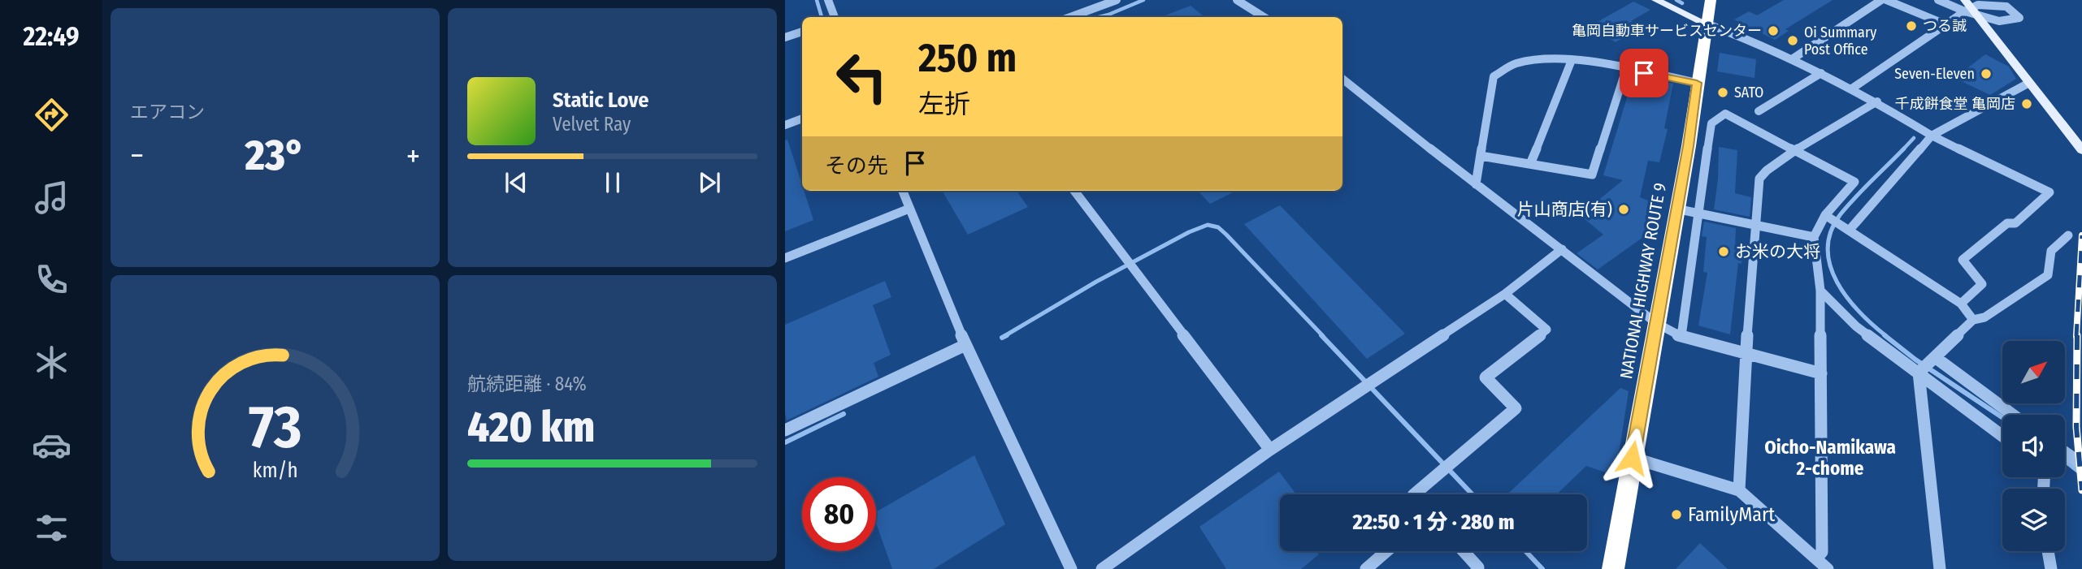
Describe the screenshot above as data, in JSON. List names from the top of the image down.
{
  "streets": {
    "highway": ["NATIONAL HIGHWAY ROUTE 9"]
  },
  "districts": ["Oicho-Namikawa 2-chome"],
  "places": [
    "つる誠",
    "亀岡自動車サービスセンター",
    "Oi Summary Post Office",
    "Seven-Eleven",
    "SATO",
    "千成餅食堂 亀岡店",
    "片山商店(有)",
    "お米の大将",
    "FamilyMart"
  ],
  "north": "top right",
  "page": {
    "tabs": "22:49",
    "tile": [
      "エアコン",
      ["航続距離 · 84%", "420 km"]
    ],
    "turn": ["250 m", "左折"],
    "song": ["Static Love", "Velvet Ray"],
    "heat": ["−", "23°", "+"],
    "then": "その先",
    "limit": "80",
    "trip": "22:50 · 1 分 · 280 m",
    "gauge": ["73", "km/h"]
  }
}
